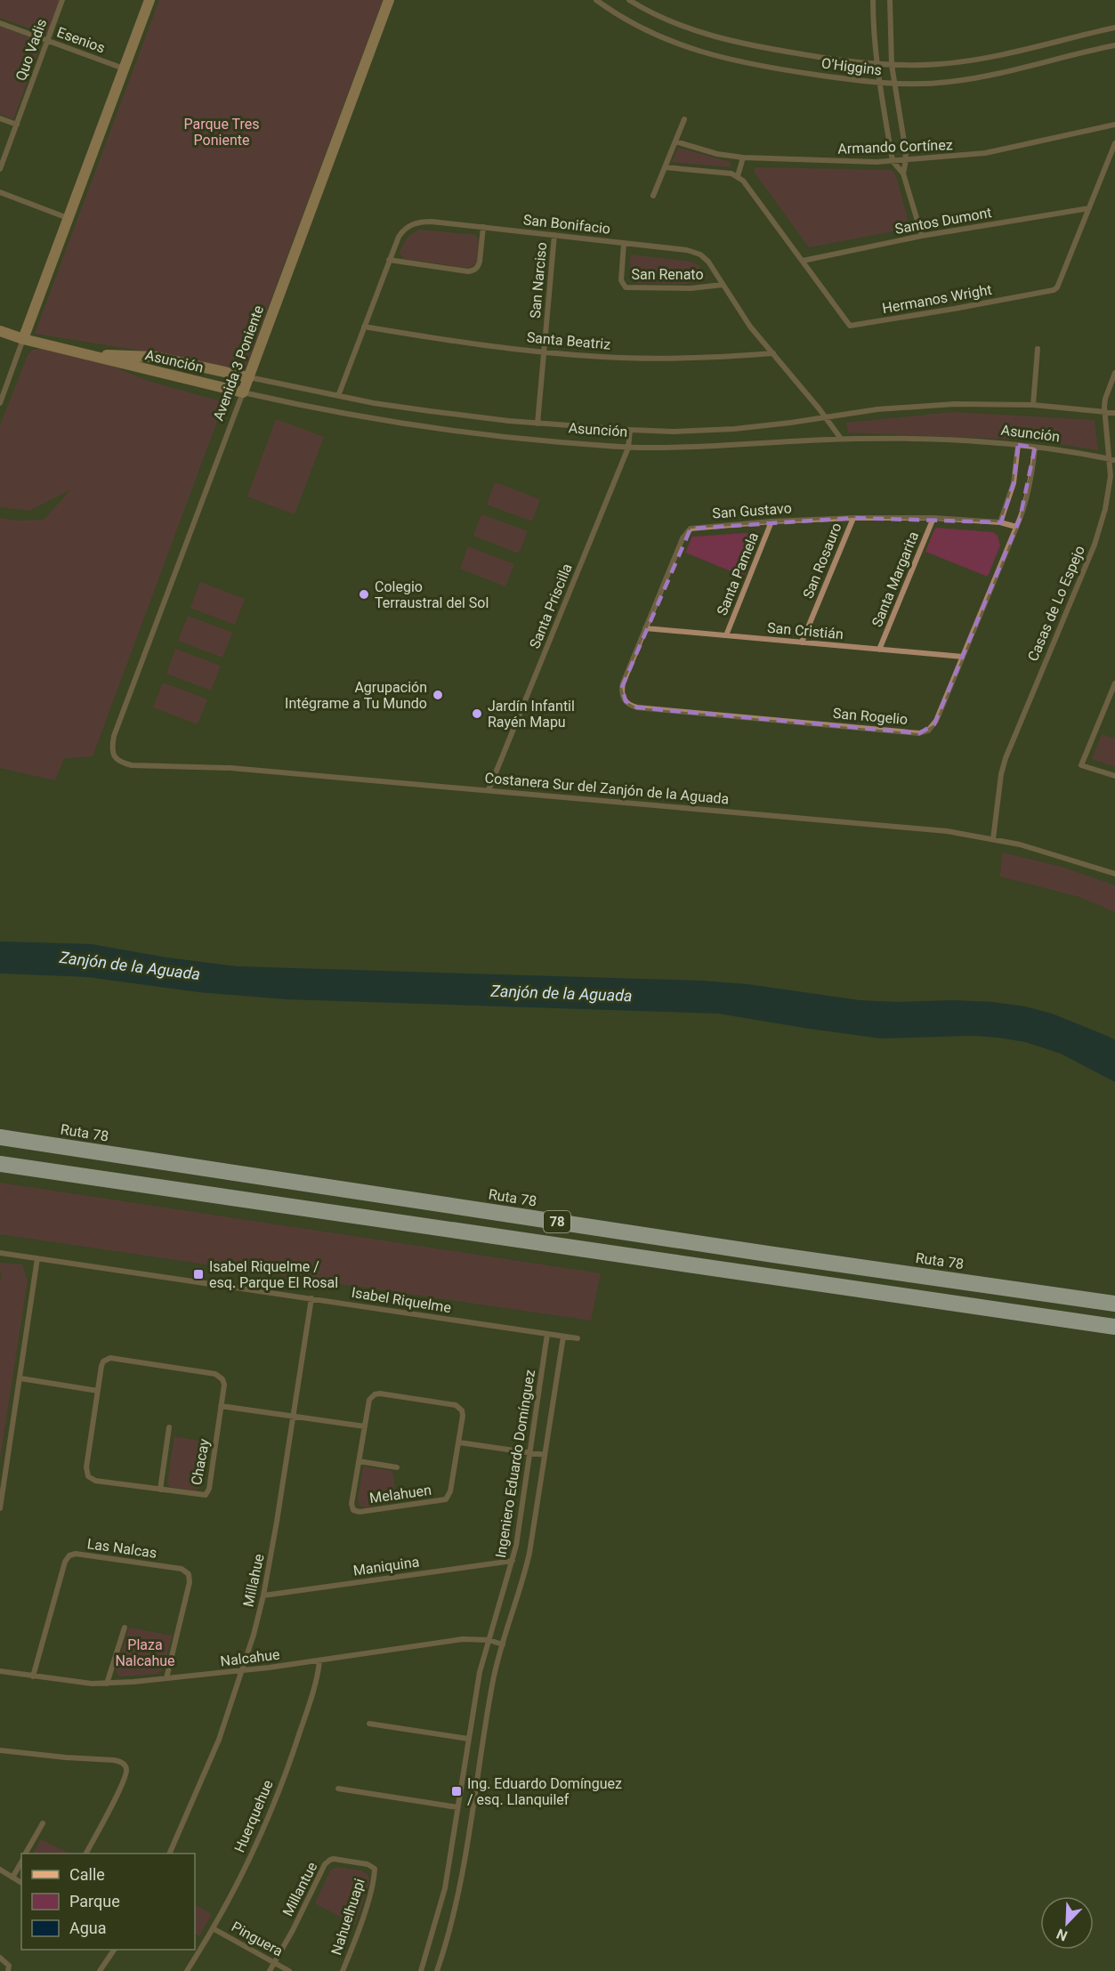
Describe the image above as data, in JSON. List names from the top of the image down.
{
  "streets": {
    "highway": ["Ruta 78", "78"],
    "street": [
      "Esenios",
      "Quo Vadis",
      "O'Higgins",
      "Armando Cortínez",
      "Santos Dumont",
      "San Bonifacio",
      "San Renato",
      "San Narciso",
      "Hermanos Wright",
      "Santa Beatriz",
      "Asunción",
      "Avenida 3 Poniente",
      "San Gustavo",
      "San Rosauro",
      "Santa Pamela",
      "Santa Margarita",
      "Casas de Lo Espejo",
      "Santa Priscilla",
      "San Cristián",
      "San Rogelio",
      "Costanera Sur del Zanjón de la Aguada",
      "Isabel Riquelme",
      "Chacay",
      "Ingeniero Eduardo Domínguez",
      "Melahuen",
      "Las Nalcas",
      "Maniquina",
      "Millahue",
      "Nalcahue",
      "Huerquehue",
      "Millantue",
      "Nahuelhuapi",
      "Pinguera"
    ]
  },
  "crossings": [
    ["Esenios", "Quo Vadis"],
    ["Santos Dumont", "Hermanos Wright"],
    ["San Bonifacio", "San Renato"],
    ["San Bonifacio", "San Narciso"],
    ["San Bonifacio", "Santa Beatriz"],
    ["San Bonifacio", "Asunción"],
    ["San Narciso", "Santa Beatriz"],
    ["San Narciso", "Asunción"],
    ["Asunción", "Avenida 3 Poniente"],
    ["Asunción", "Casas de Lo Espejo"],
    ["Asunción", "Santa Priscilla"],
    ["Asunción", "San Rogelio"],
    ["Avenida 3 Poniente", "Costanera Sur del Zanjón de la Aguada"],
    ["San Gustavo", "San Rosauro"],
    ["San Gustavo", "Santa Pamela"],
    ["San Gustavo", "Santa Margarita"],
    ["San Gustavo", "San Cristián"],
    ["San Gustavo", "San Rogelio"],
    ["San Rosauro", "San Cristián"],
    ["Santa Pamela", "San Cristián"],
    ["Santa Margarita", "San Cristián"],
    ["Casas de Lo Espejo", "Costanera Sur del Zanjón de la Aguada"],
    ["Santa Priscilla", "Costanera Sur del Zanjón de la Aguada"],
    ["San Cristián", "San Rogelio"],
    ["Isabel Riquelme", "Ingeniero Eduardo Domínguez"],
    ["Isabel Riquelme", "Millahue"],
    ["Ingeniero Eduardo Domínguez", "Maniquina"],
    ["Ingeniero Eduardo Domínguez", "Nalcahue"],
    ["Las Nalcas", "Nalcahue"],
    ["Maniquina", "Millahue"],
    ["Millahue", "Nalcahue"],
    ["Nalcahue", "Huerquehue"],
    ["Huerquehue", "Pinguera"],
    ["Millantue", "Nahuelhuapi"],
    ["Millantue", "Pinguera"]
  ],
  "water": ["Zanjón de la Aguada"],
  "parks": ["Parque Tres Poniente", "Plaza Nalcahue"],
  "places": {
    "other": ["Colegio Terraustral del Sol", "Agrupación Intégrame a Tu Mundo", "Jardín Infantil Rayén Mapu"],
    "transit": ["Isabel Riquelme / esq. Parque El Rosal", "Ing. Eduardo Domínguez / esq. Llanquilef"]
  },
  "legend": ["Calle", "Parque", "Agua"],
  "north": "bottom left"
}
